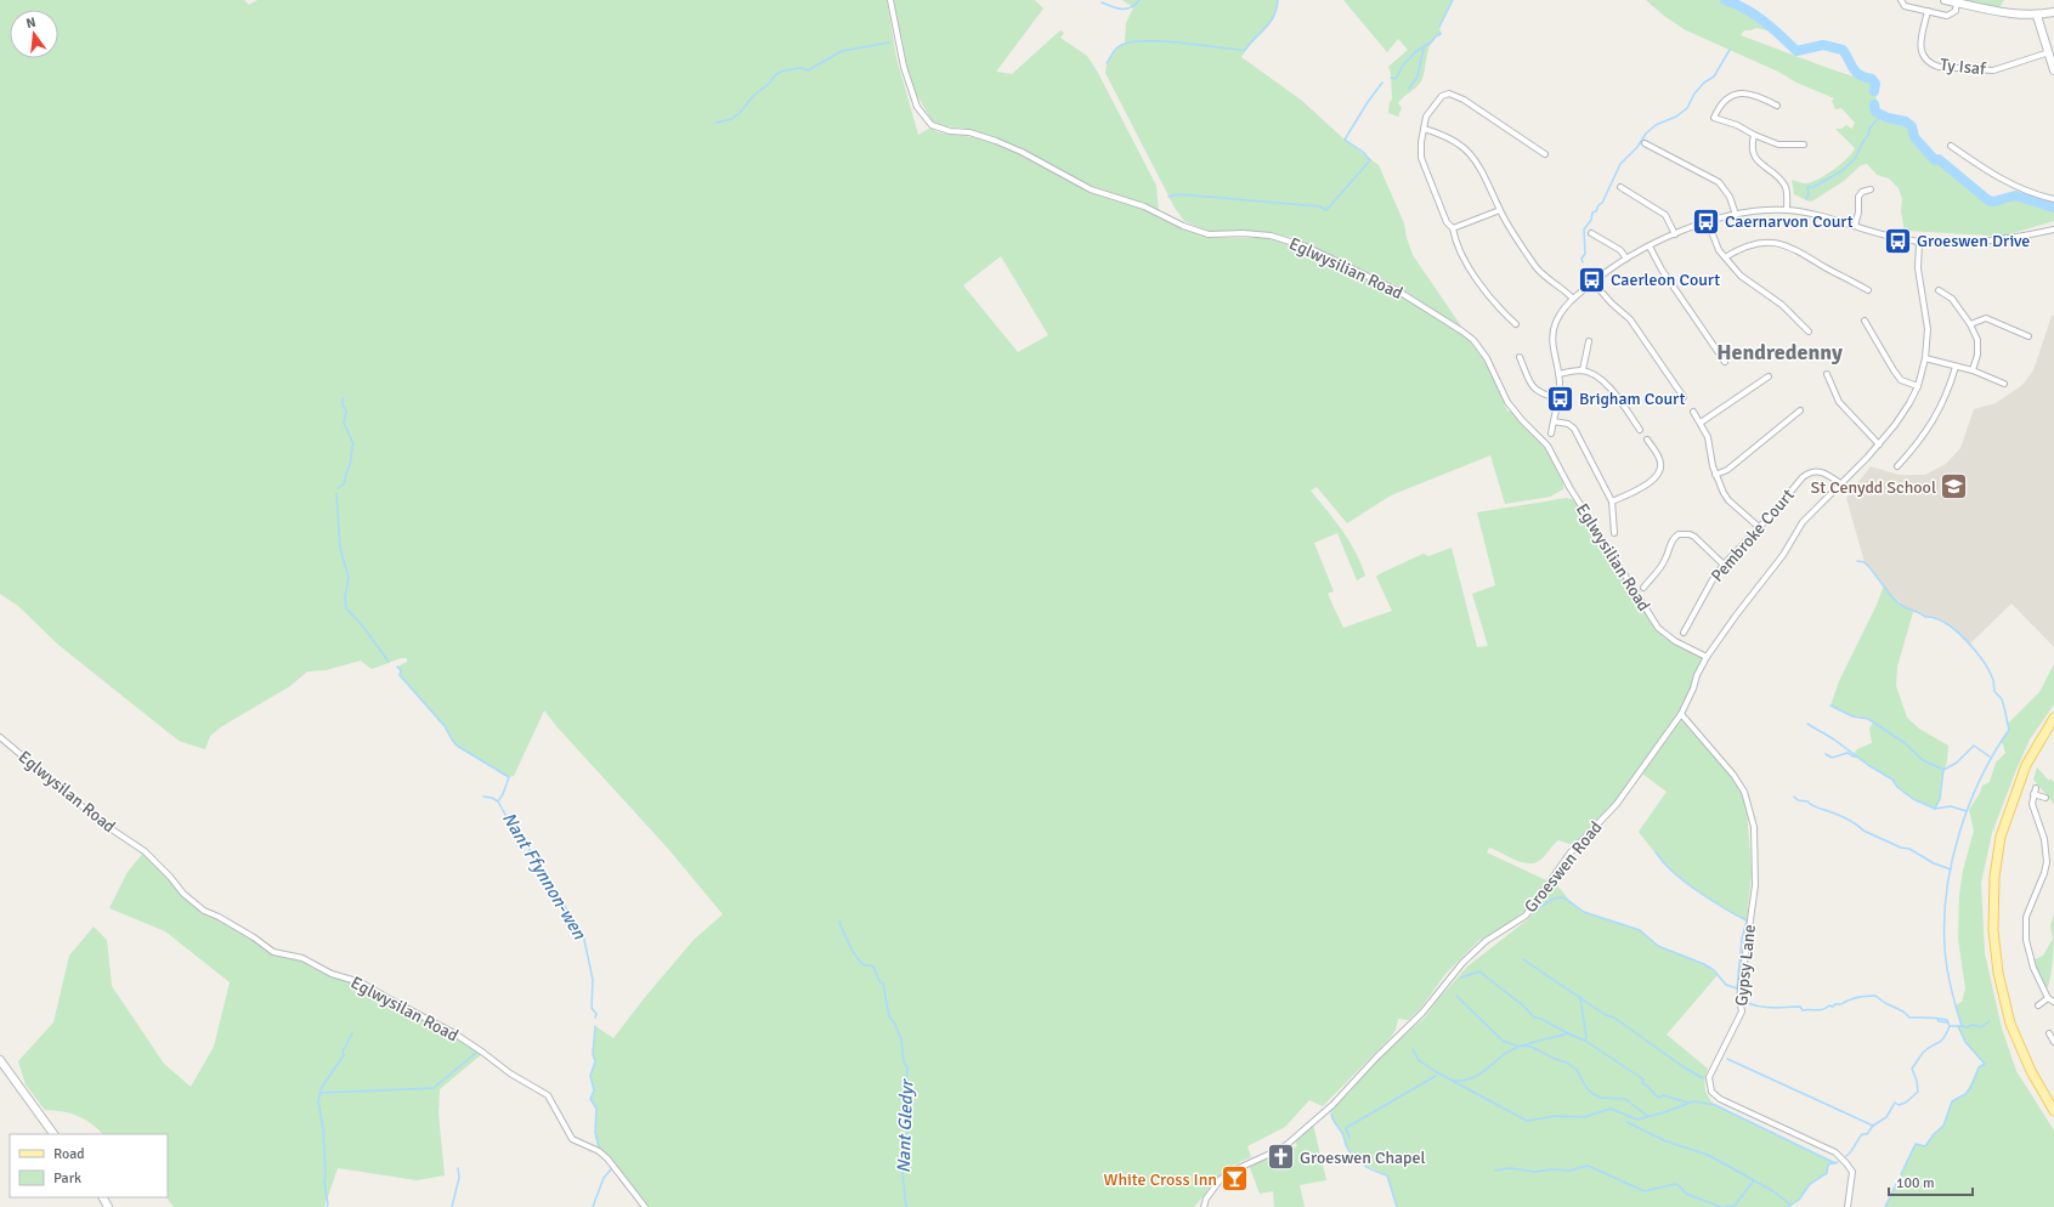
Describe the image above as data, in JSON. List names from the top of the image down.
{
  "streets": {
    "street": [
      "Ty Isaf",
      "Eglwysilian Road",
      "Pembroke Court",
      "Eglwysilan Road",
      "Groeswen Road",
      "Gypsy Lane"
    ]
  },
  "crossings": [
    ["Eglwysilian Road", "Groeswen Road"],
    ["Pembroke Court", "Groeswen Road"],
    ["Groeswen Road", "Gypsy Lane"]
  ],
  "districts": ["Hendredenny"],
  "water": ["Nant Ffynnon-wen", "Nant Gledyr"],
  "places": {
    "bus stop": [
      "Caernarvon Court",
      "Groeswen Drive",
      "Caerleon Court",
      "Brigham Court"
    ],
    "school or university": ["St Cenydd School"],
    "church": ["Groeswen Chapel"],
    "bar": ["White Cross Inn"]
  },
  "legend": ["Road", "Park"],
  "scale_bar": "100 m",
  "north": "top"
}
